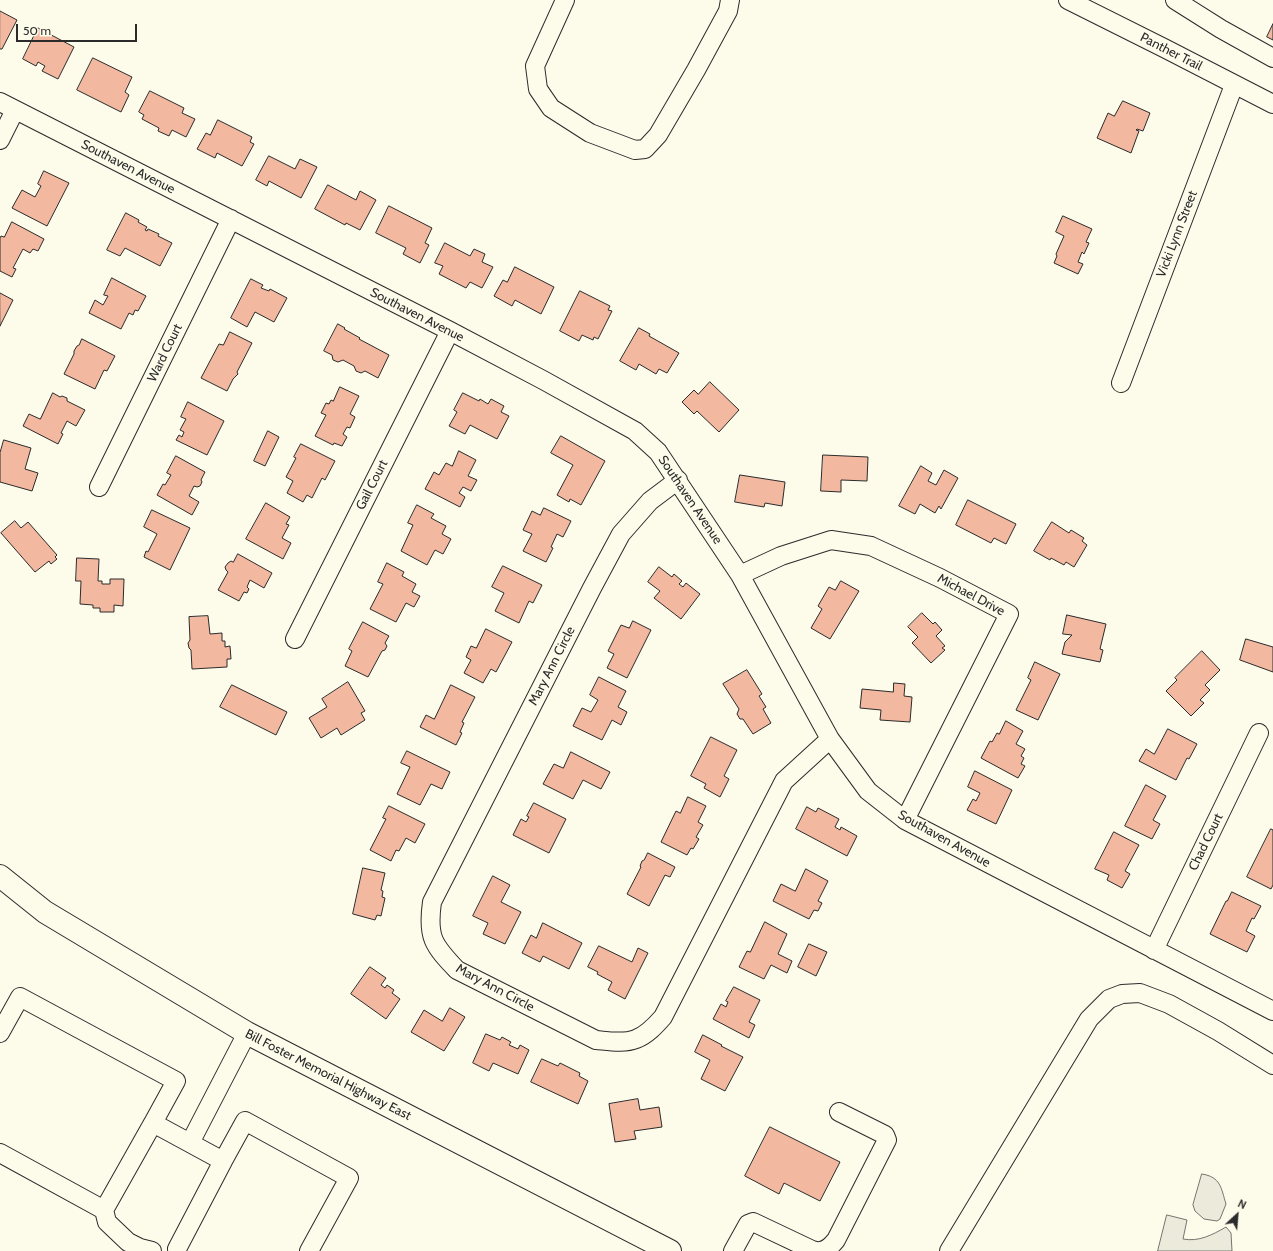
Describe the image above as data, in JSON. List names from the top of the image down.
{
  "streets": {
    "main road": ["Bill Foster Memorial Highway East"],
    "street": [
      "Panther Trail",
      "Southaven Avenue",
      "Vicki Lynn Street",
      "Ward Court",
      "Gail Court",
      "Michael Drive",
      "Mary Ann Circle",
      "Chad Court"
    ]
  },
  "crossings": [
    ["Panther Trail", "Vicki Lynn Street"],
    ["Southaven Avenue", "Ward Court"],
    ["Southaven Avenue", "Gail Court"],
    ["Southaven Avenue", "Michael Drive"],
    ["Southaven Avenue", "Mary Ann Circle"],
    ["Southaven Avenue", "Chad Court"]
  ],
  "scale_bar": "50 m",
  "north": "top right"
}
